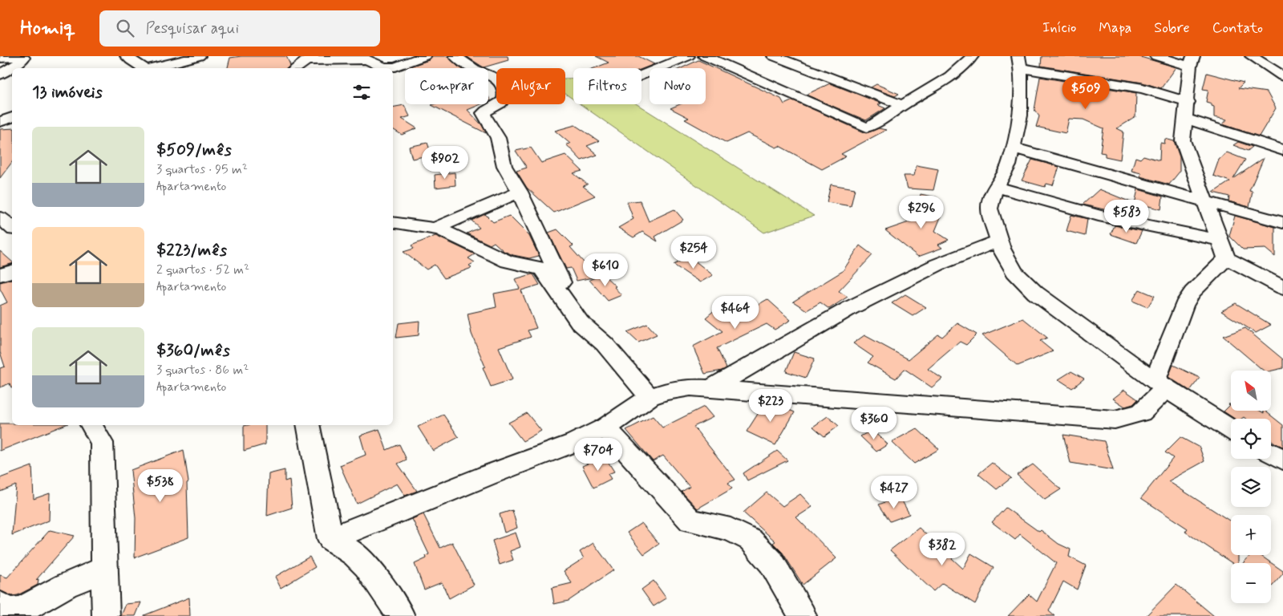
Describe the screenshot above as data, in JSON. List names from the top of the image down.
{
  "north": "top left",
  "page": {
    "header": "Homiq",
    "search": "Pesquisar aqui",
    "nav": [
      "Início",
      "Mapa",
      "Sobre",
      "Contato"
    ],
    "chip": [
      "Comprar",
      "Alugar",
      "Filtros",
      "Novo"
    ],
    "heading": "13 imóveis",
    "price": [
      "$509",
      "$902",
      "$296",
      "$583",
      "$254",
      "$610",
      "$464",
      "$223",
      "$360",
      "$704",
      "$538",
      "$427",
      "$382"
    ],
    "list": [
      {
        "name": "$509/mês",
        "note": "3 quartos · 95 m² · Apartamento"
      },
      {
        "name": "$223/mês",
        "note": "2 quartos · 52 m² · Apartamento"
      },
      {
        "name": "$360/mês",
        "note": "3 quartos · 86 m² · Apartamento"
      }
    ],
    "map_buttons": ["+", "−"]
  }
}
